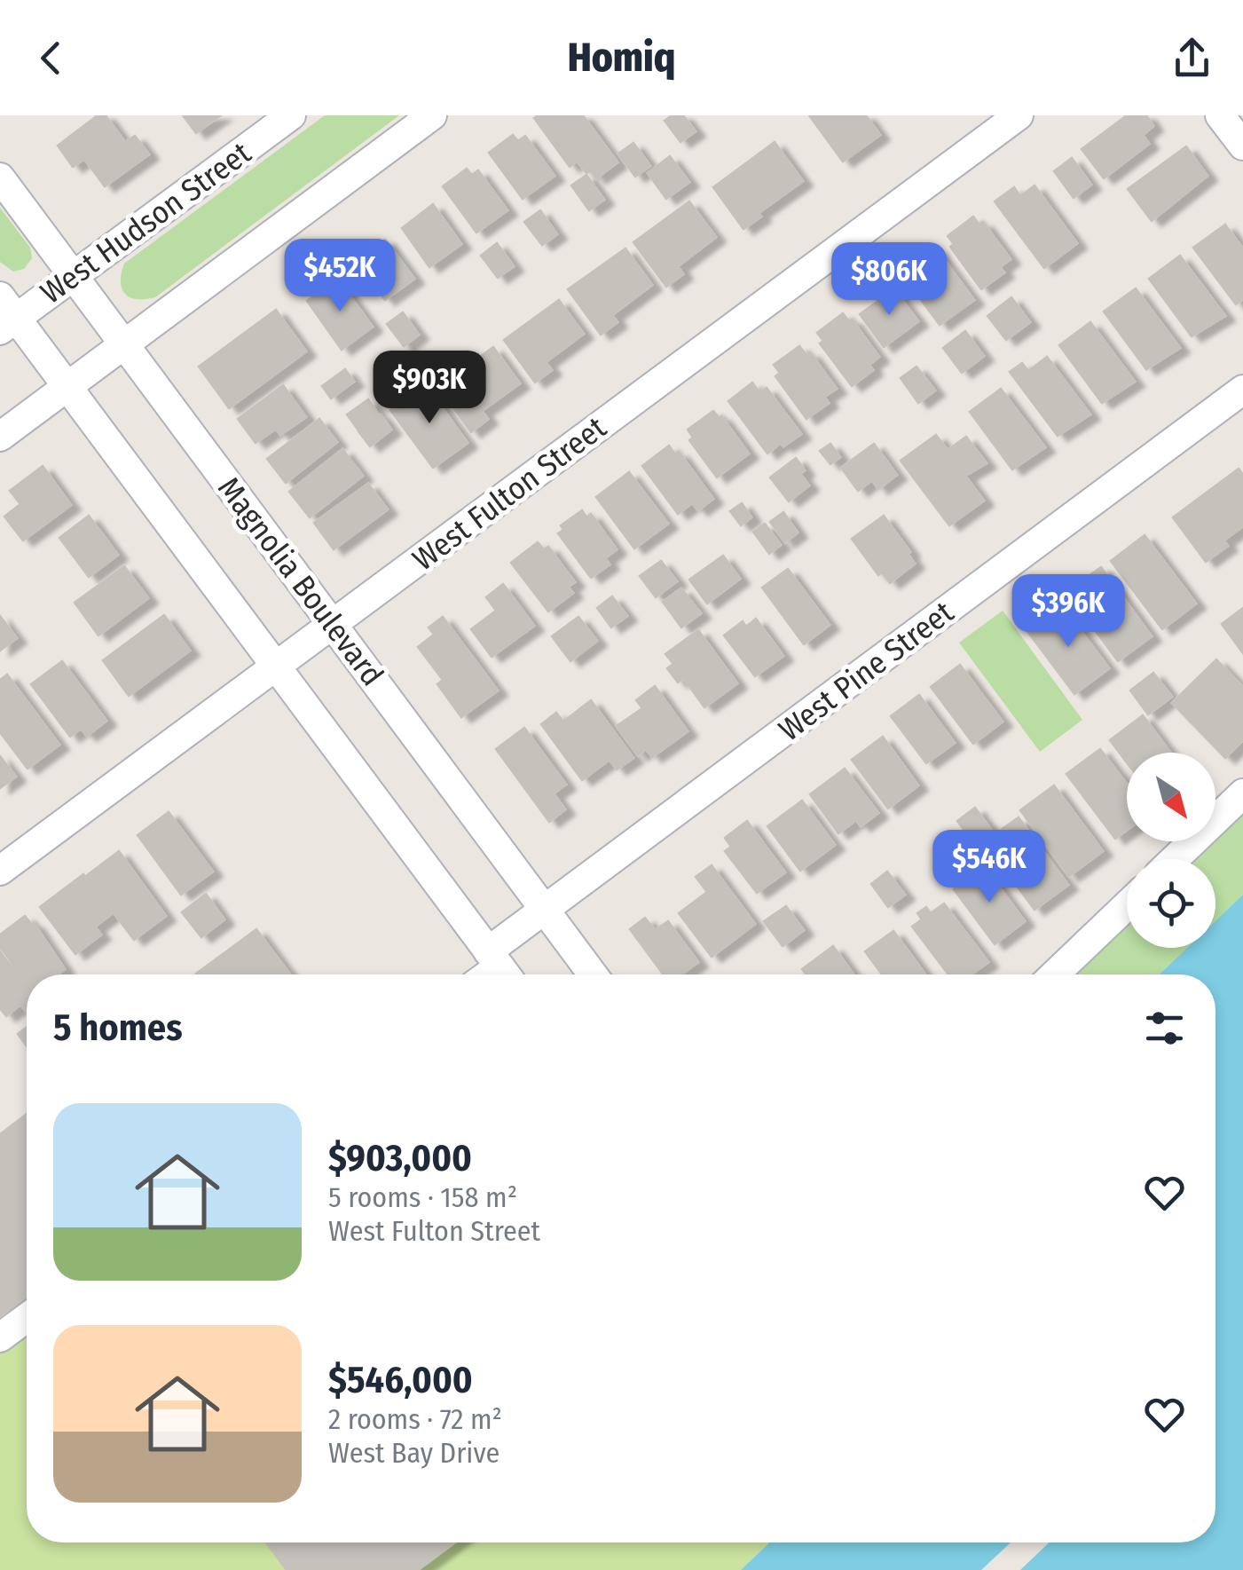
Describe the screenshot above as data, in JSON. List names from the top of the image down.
{
  "streets": {
    "street": [
      "West Hudson Street",
      "West Fulton Street",
      "Magnolia Boulevard",
      "West Pine Street"
    ]
  },
  "crossings": [
    ["West Hudson Street", "Magnolia Boulevard"],
    ["West Fulton Street", "Magnolia Boulevard"],
    ["Magnolia Boulevard", "West Pine Street"]
  ],
  "north": "bottom right",
  "page": {
    "header": "Homiq",
    "price": [
      "$452K",
      "$806K",
      "$903K",
      "$396K",
      "$546K"
    ],
    "heading": "5 homes",
    "list": [
      {
        "name": "$903,000",
        "note": "5 rooms · 158 m² · West Fulton Street"
      },
      {
        "name": "$546,000",
        "note": "2 rooms · 72 m² · West Bay Drive"
      }
    ]
  }
}
